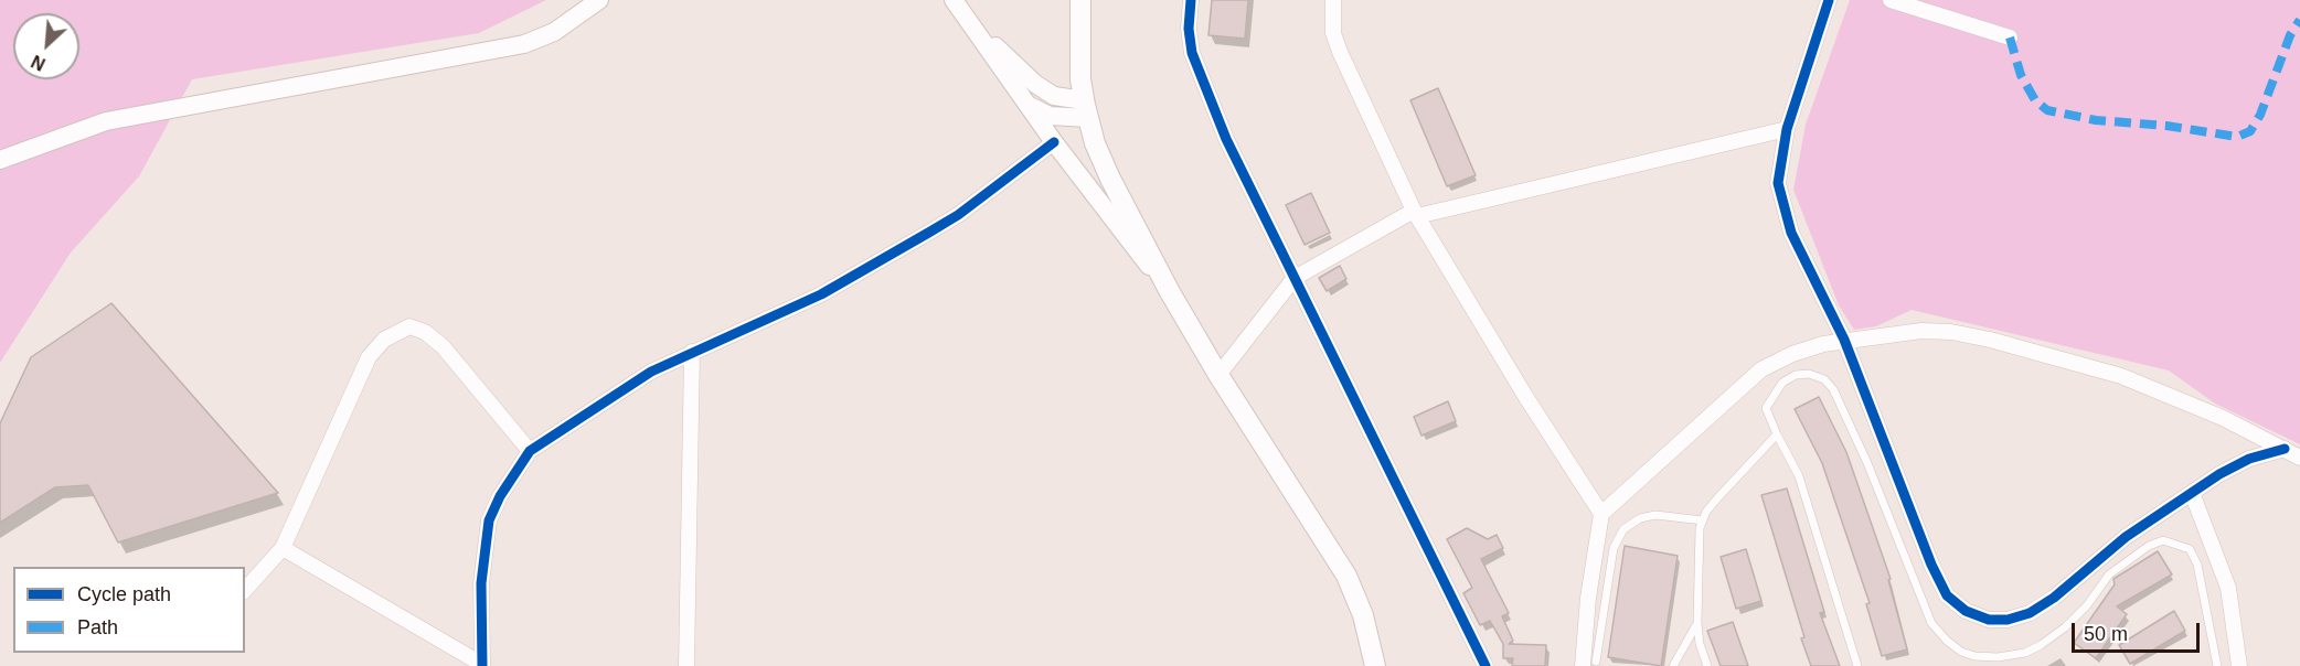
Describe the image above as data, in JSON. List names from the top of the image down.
{
  "legend": ["Cycle path", "Path"],
  "scale_bar": "50 m",
  "north": "bottom left"
}
